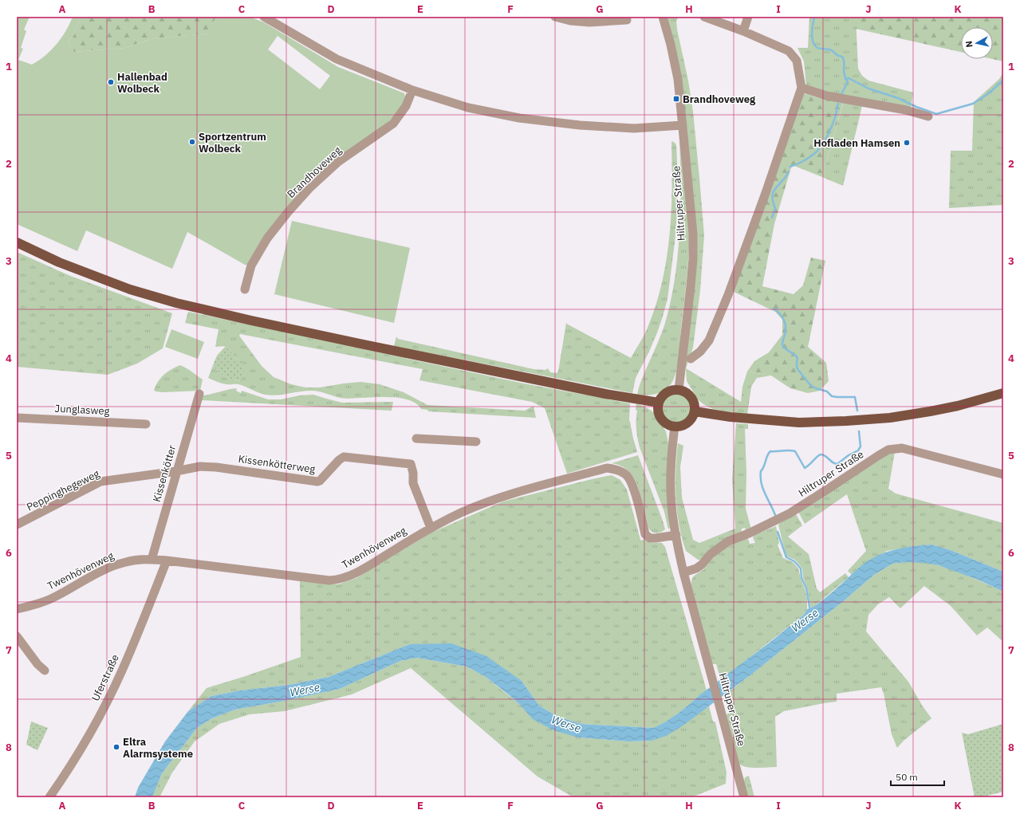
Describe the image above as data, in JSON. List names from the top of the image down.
{
  "streets": {
    "street": [
      "Brandhoveweg",
      "Hiltruper Straße",
      "Junglasweg",
      "Kissenkötterweg",
      "Kissenkötter",
      "Peppinghegeweg",
      "Twenhövenweg",
      "Uferstraße"
    ]
  },
  "crossings": [
    ["Hiltruper Straße", "Twenhövenweg"],
    ["Kissenkötterweg", "Kissenkötter"],
    ["Kissenkötterweg", "Peppinghegeweg"],
    ["Kissenkötterweg", "Twenhövenweg"],
    ["Kissenkötter", "Peppinghegeweg"],
    ["Kissenkötter", "Twenhövenweg"],
    ["Twenhövenweg", "Uferstraße"]
  ],
  "water": ["Werse"],
  "places": {
    "other": [
      "Hallenbad Wolbeck",
      "Sportzentrum Wolbeck",
      "Hofladen Hamsen",
      "Eltra Alarmsysteme"
    ],
    "transit": ["Brandhoveweg"]
  },
  "scale_bar": "50 m",
  "north": "left",
  "grid": {
    "columns": [
      "A",
      "B",
      "C",
      "D",
      "E",
      "F",
      "G",
      "H",
      "I",
      "J",
      "K"
    ],
    "rows": [
      "1",
      "2",
      "3",
      "4",
      "5",
      "6",
      "7",
      "8"
    ]
  }
}
